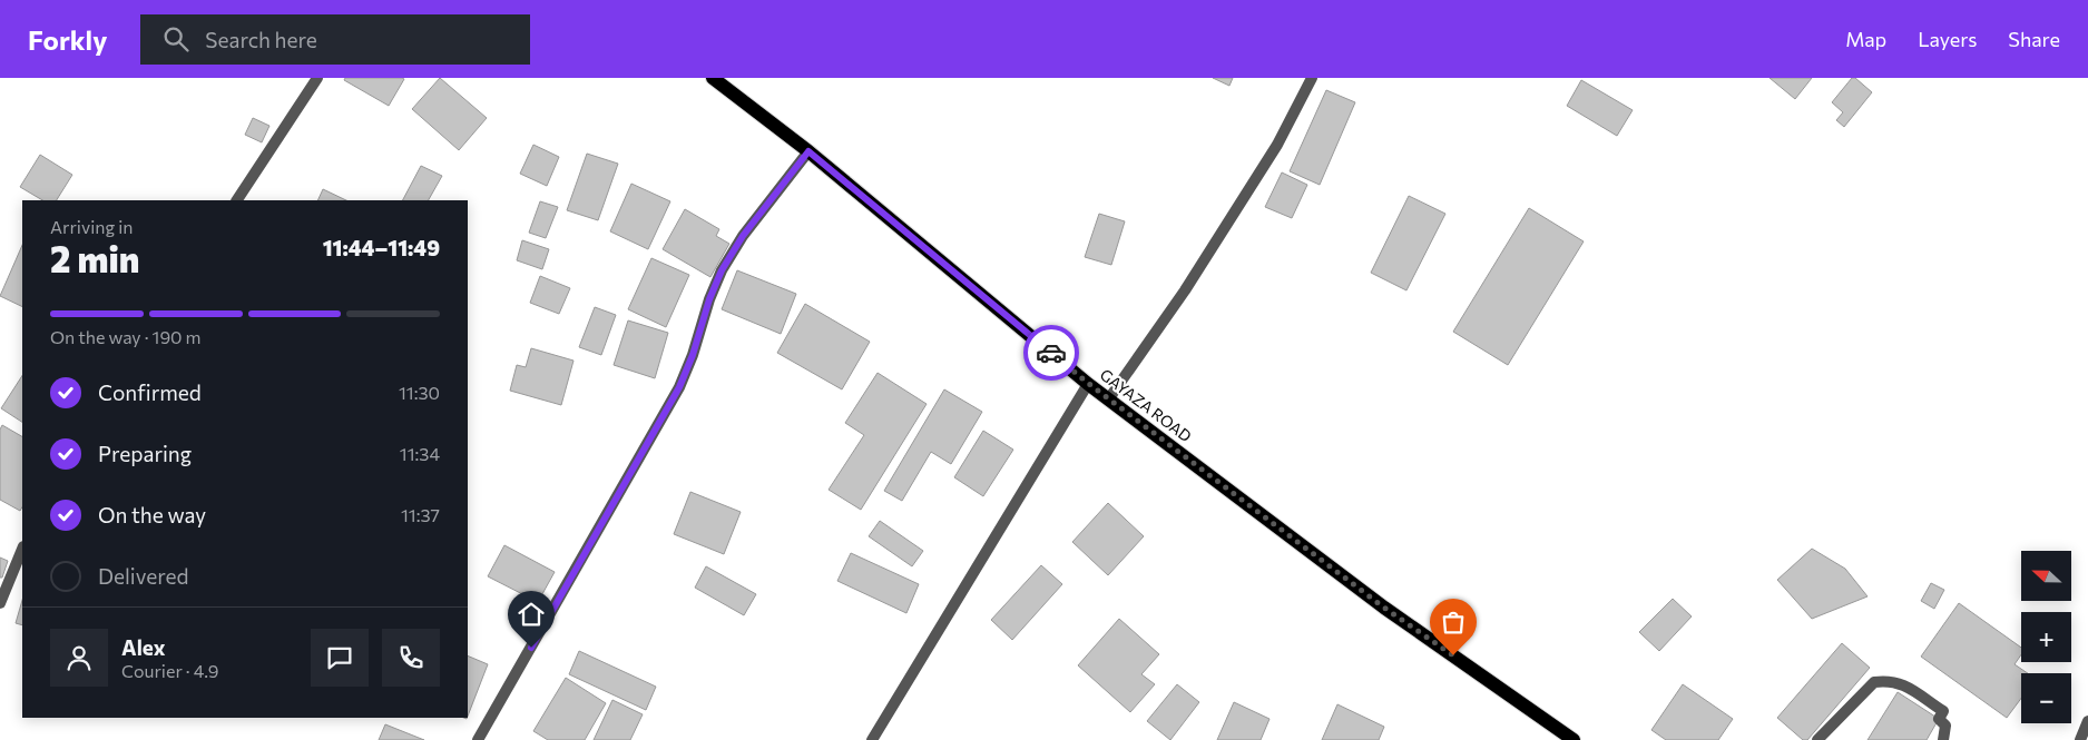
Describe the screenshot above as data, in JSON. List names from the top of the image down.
{
  "streets": {
    "main road": ["GAYAZA ROAD"]
  },
  "north": "left",
  "page": {
    "header": "Forkly",
    "search": "Search here",
    "nav": ["Map", "Layers", "Share"],
    "heading": ["2 min", "Arriving in", "11:44–11:49"],
    "panel": ["Alex", "Courier · 4.9"],
    "bar": "On the way · 190 m",
    "list": [
      ["Confirmed", "11:30"],
      ["Preparing", "11:34"],
      ["On the way", "11:37"],
      "Delivered"
    ],
    "map_buttons": ["+", "−"]
  }
}
